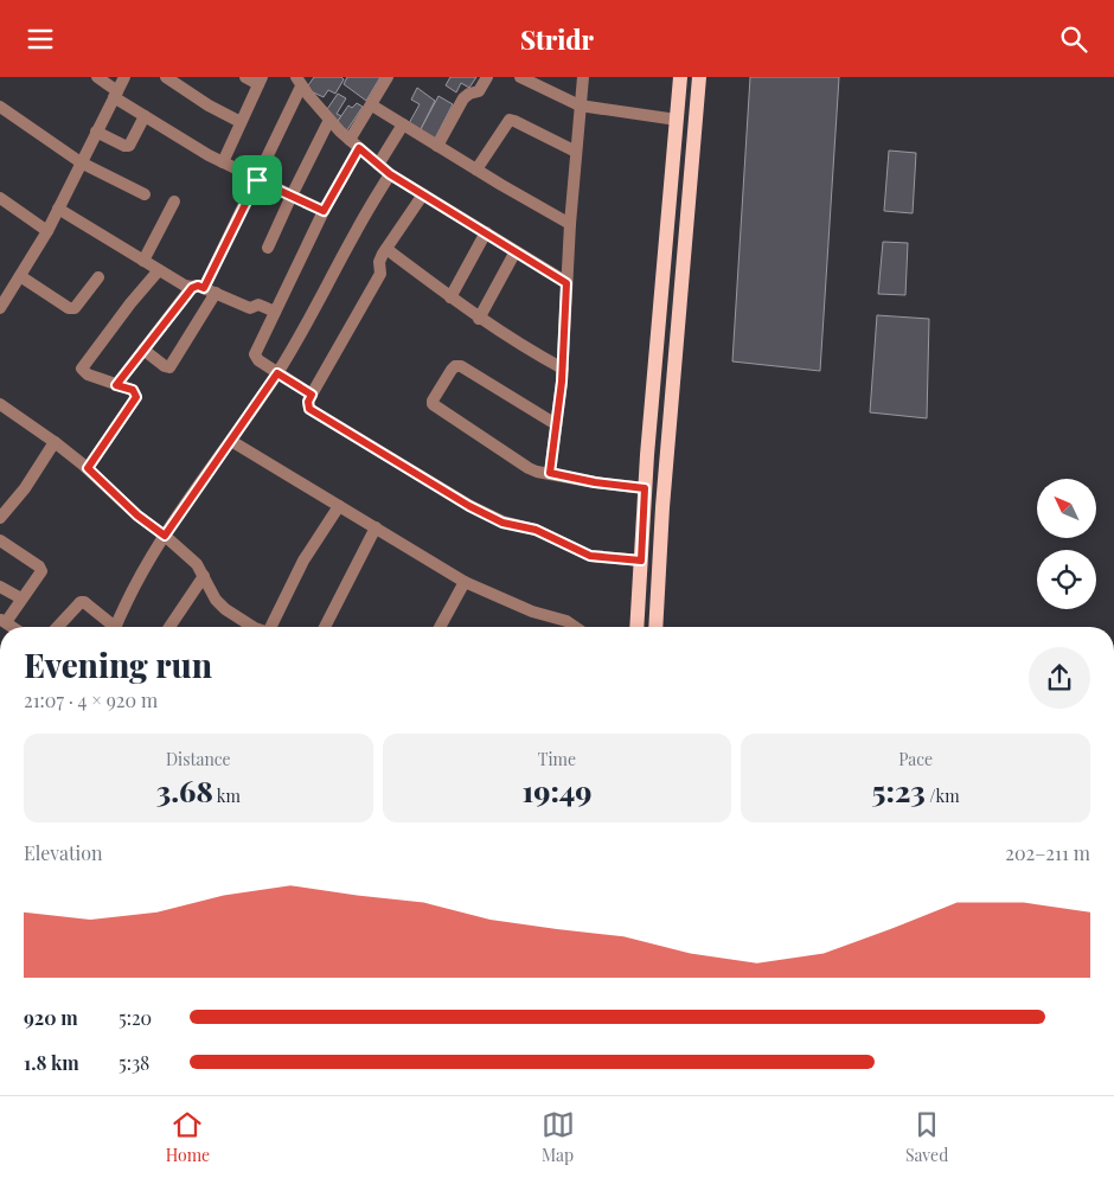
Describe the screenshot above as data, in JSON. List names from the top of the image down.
{
  "north": "top left",
  "page": {
    "header": "Stridr",
    "heading": ["Evening run", "21:07 · 4 × 920 m"],
    "stats": [
      ["Distance", "3.68 km"],
      ["Time", "19:49"],
      ["Pace", "5:23 /km"]
    ],
    "chart": ["Elevation", "202–211 m"],
    "list": [
      {
        "name": "920 m",
        "note": "5:20"
      },
      {
        "name": "1.8 km",
        "note": "5:38"
      }
    ],
    "tabs": ["Home", "Map", "Saved"]
  }
}
